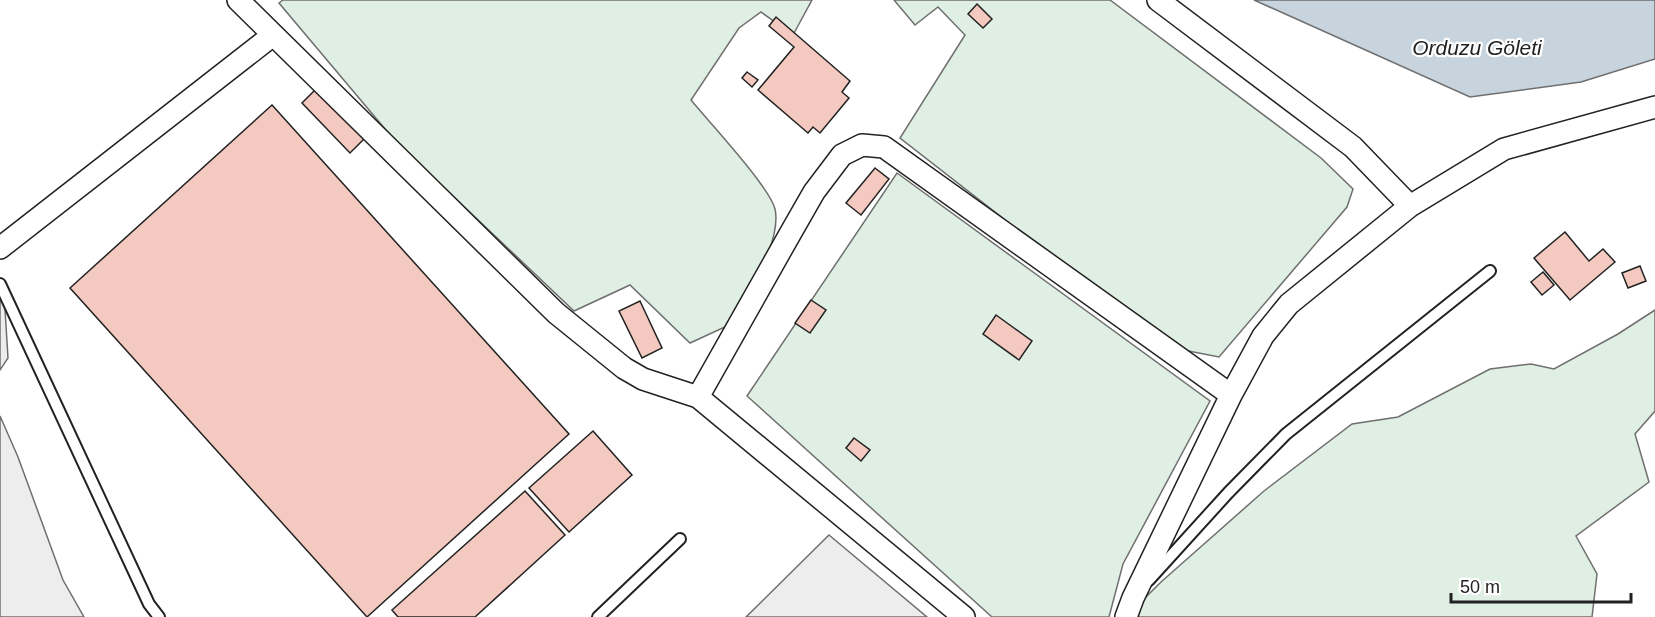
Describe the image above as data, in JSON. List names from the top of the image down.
{
  "water": ["Orduzu Göleti"],
  "scale_bar": "50 m"
}
